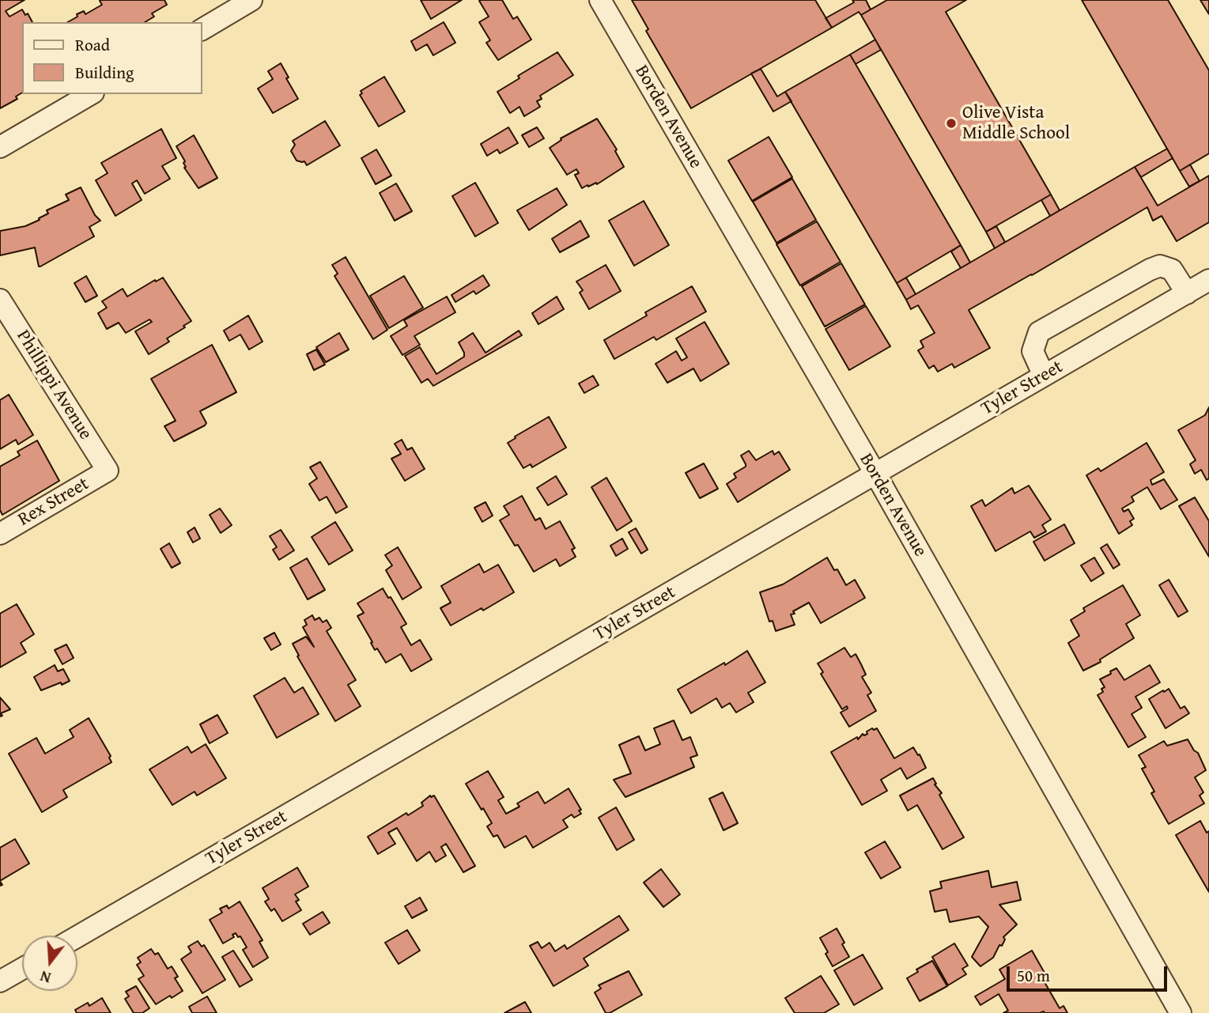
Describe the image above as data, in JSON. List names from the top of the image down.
{
  "streets": {
    "street": [
      "Borden Avenue",
      "Phillippi Avenue",
      "Tyler Street",
      "Rex Street"
    ]
  },
  "crossings": [
    ["Borden Avenue", "Tyler Street"],
    ["Phillippi Avenue", "Rex Street"]
  ],
  "places": ["Olive Vista Middle School"],
  "legend": ["Road", "Building"],
  "scale_bar": "50 m",
  "north": "bottom"
}
